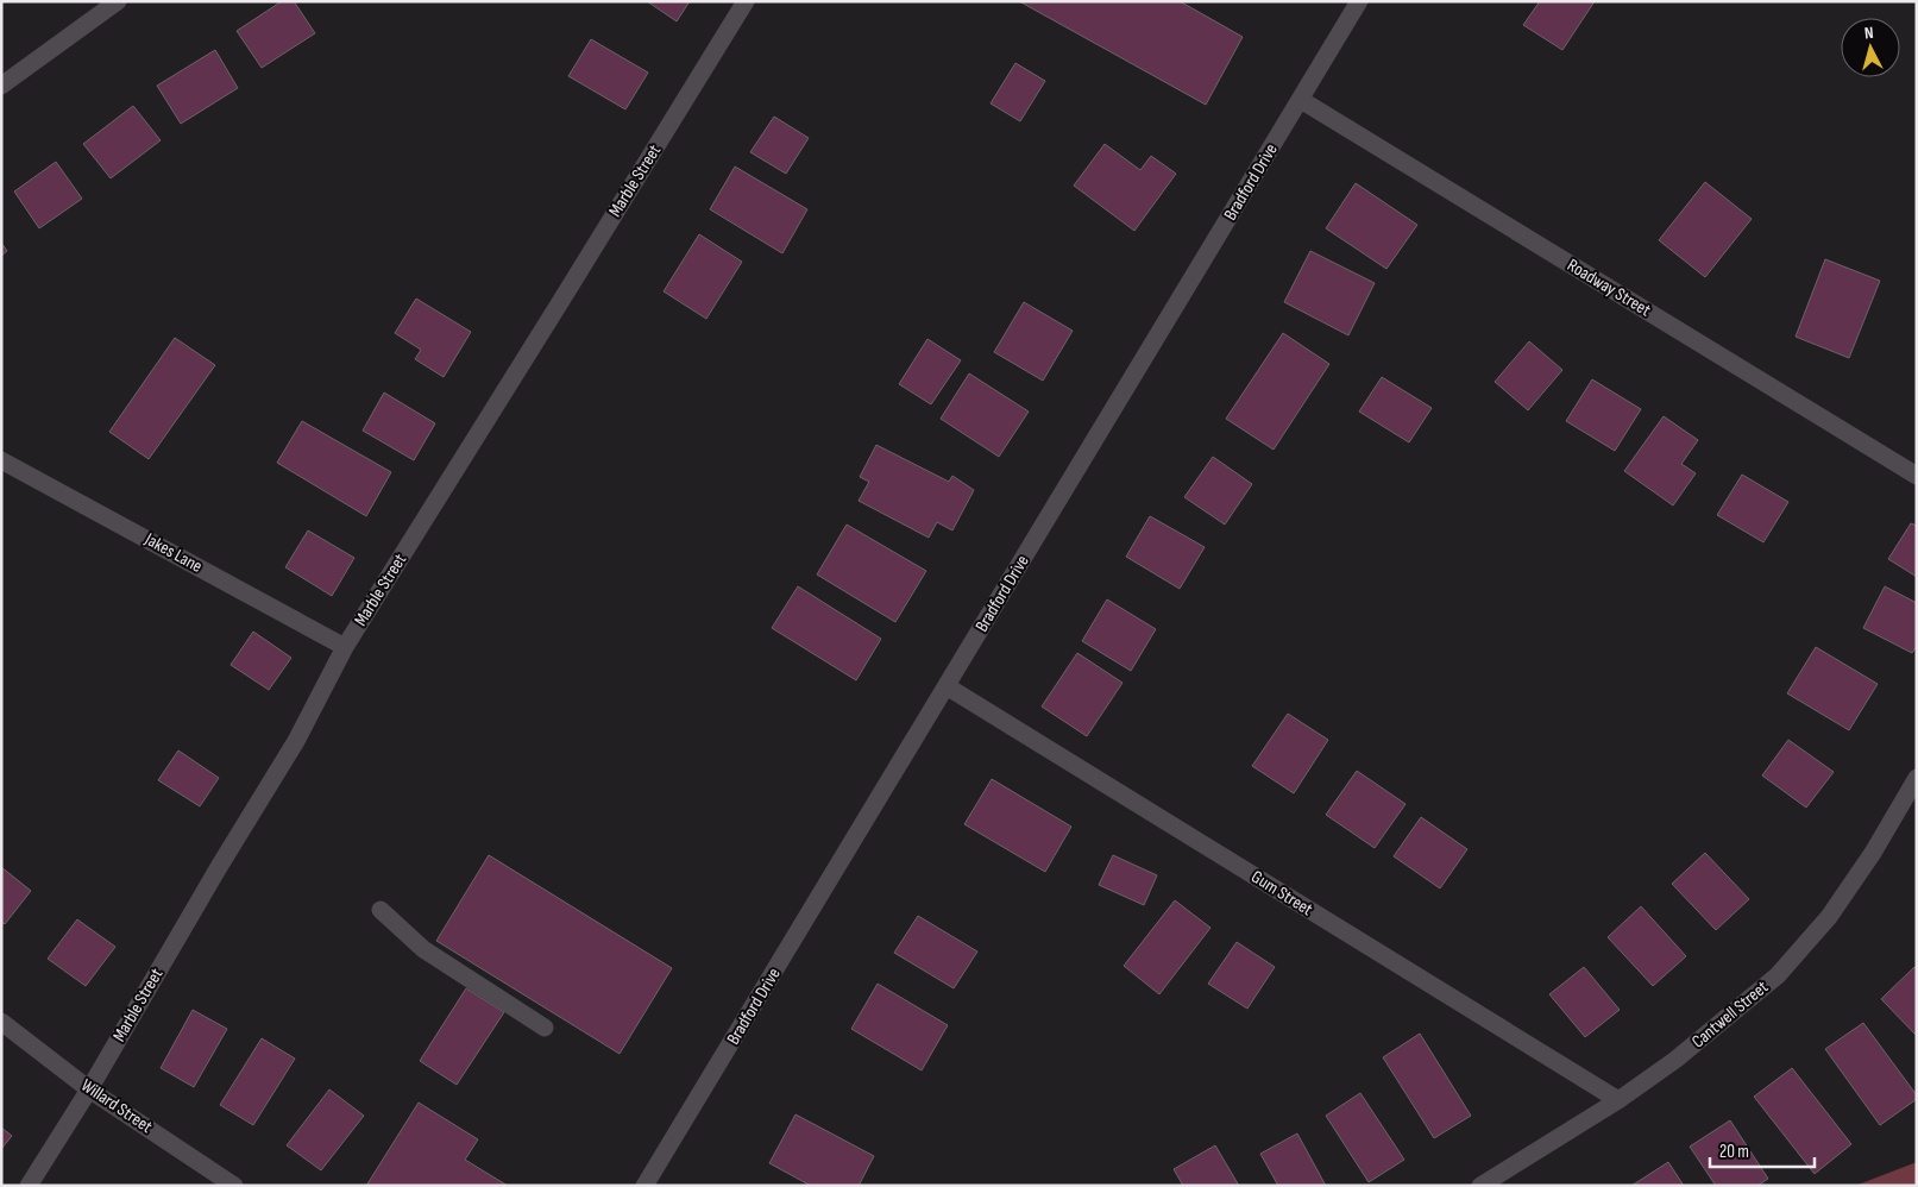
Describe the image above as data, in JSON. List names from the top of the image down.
{
  "streets": {
    "street": [
      "Marble Street",
      "Bradford Drive",
      "Roadway Street",
      "Jakes Lane",
      "Gum Street",
      "Cantwell Street",
      "Willard Street"
    ]
  },
  "crossings": [
    ["Marble Street", "Jakes Lane"],
    ["Marble Street", "Willard Street"],
    ["Bradford Drive", "Roadway Street"],
    ["Bradford Drive", "Gum Street"],
    ["Gum Street", "Cantwell Street"]
  ],
  "scale_bar": "20 m",
  "north": "top"
}
